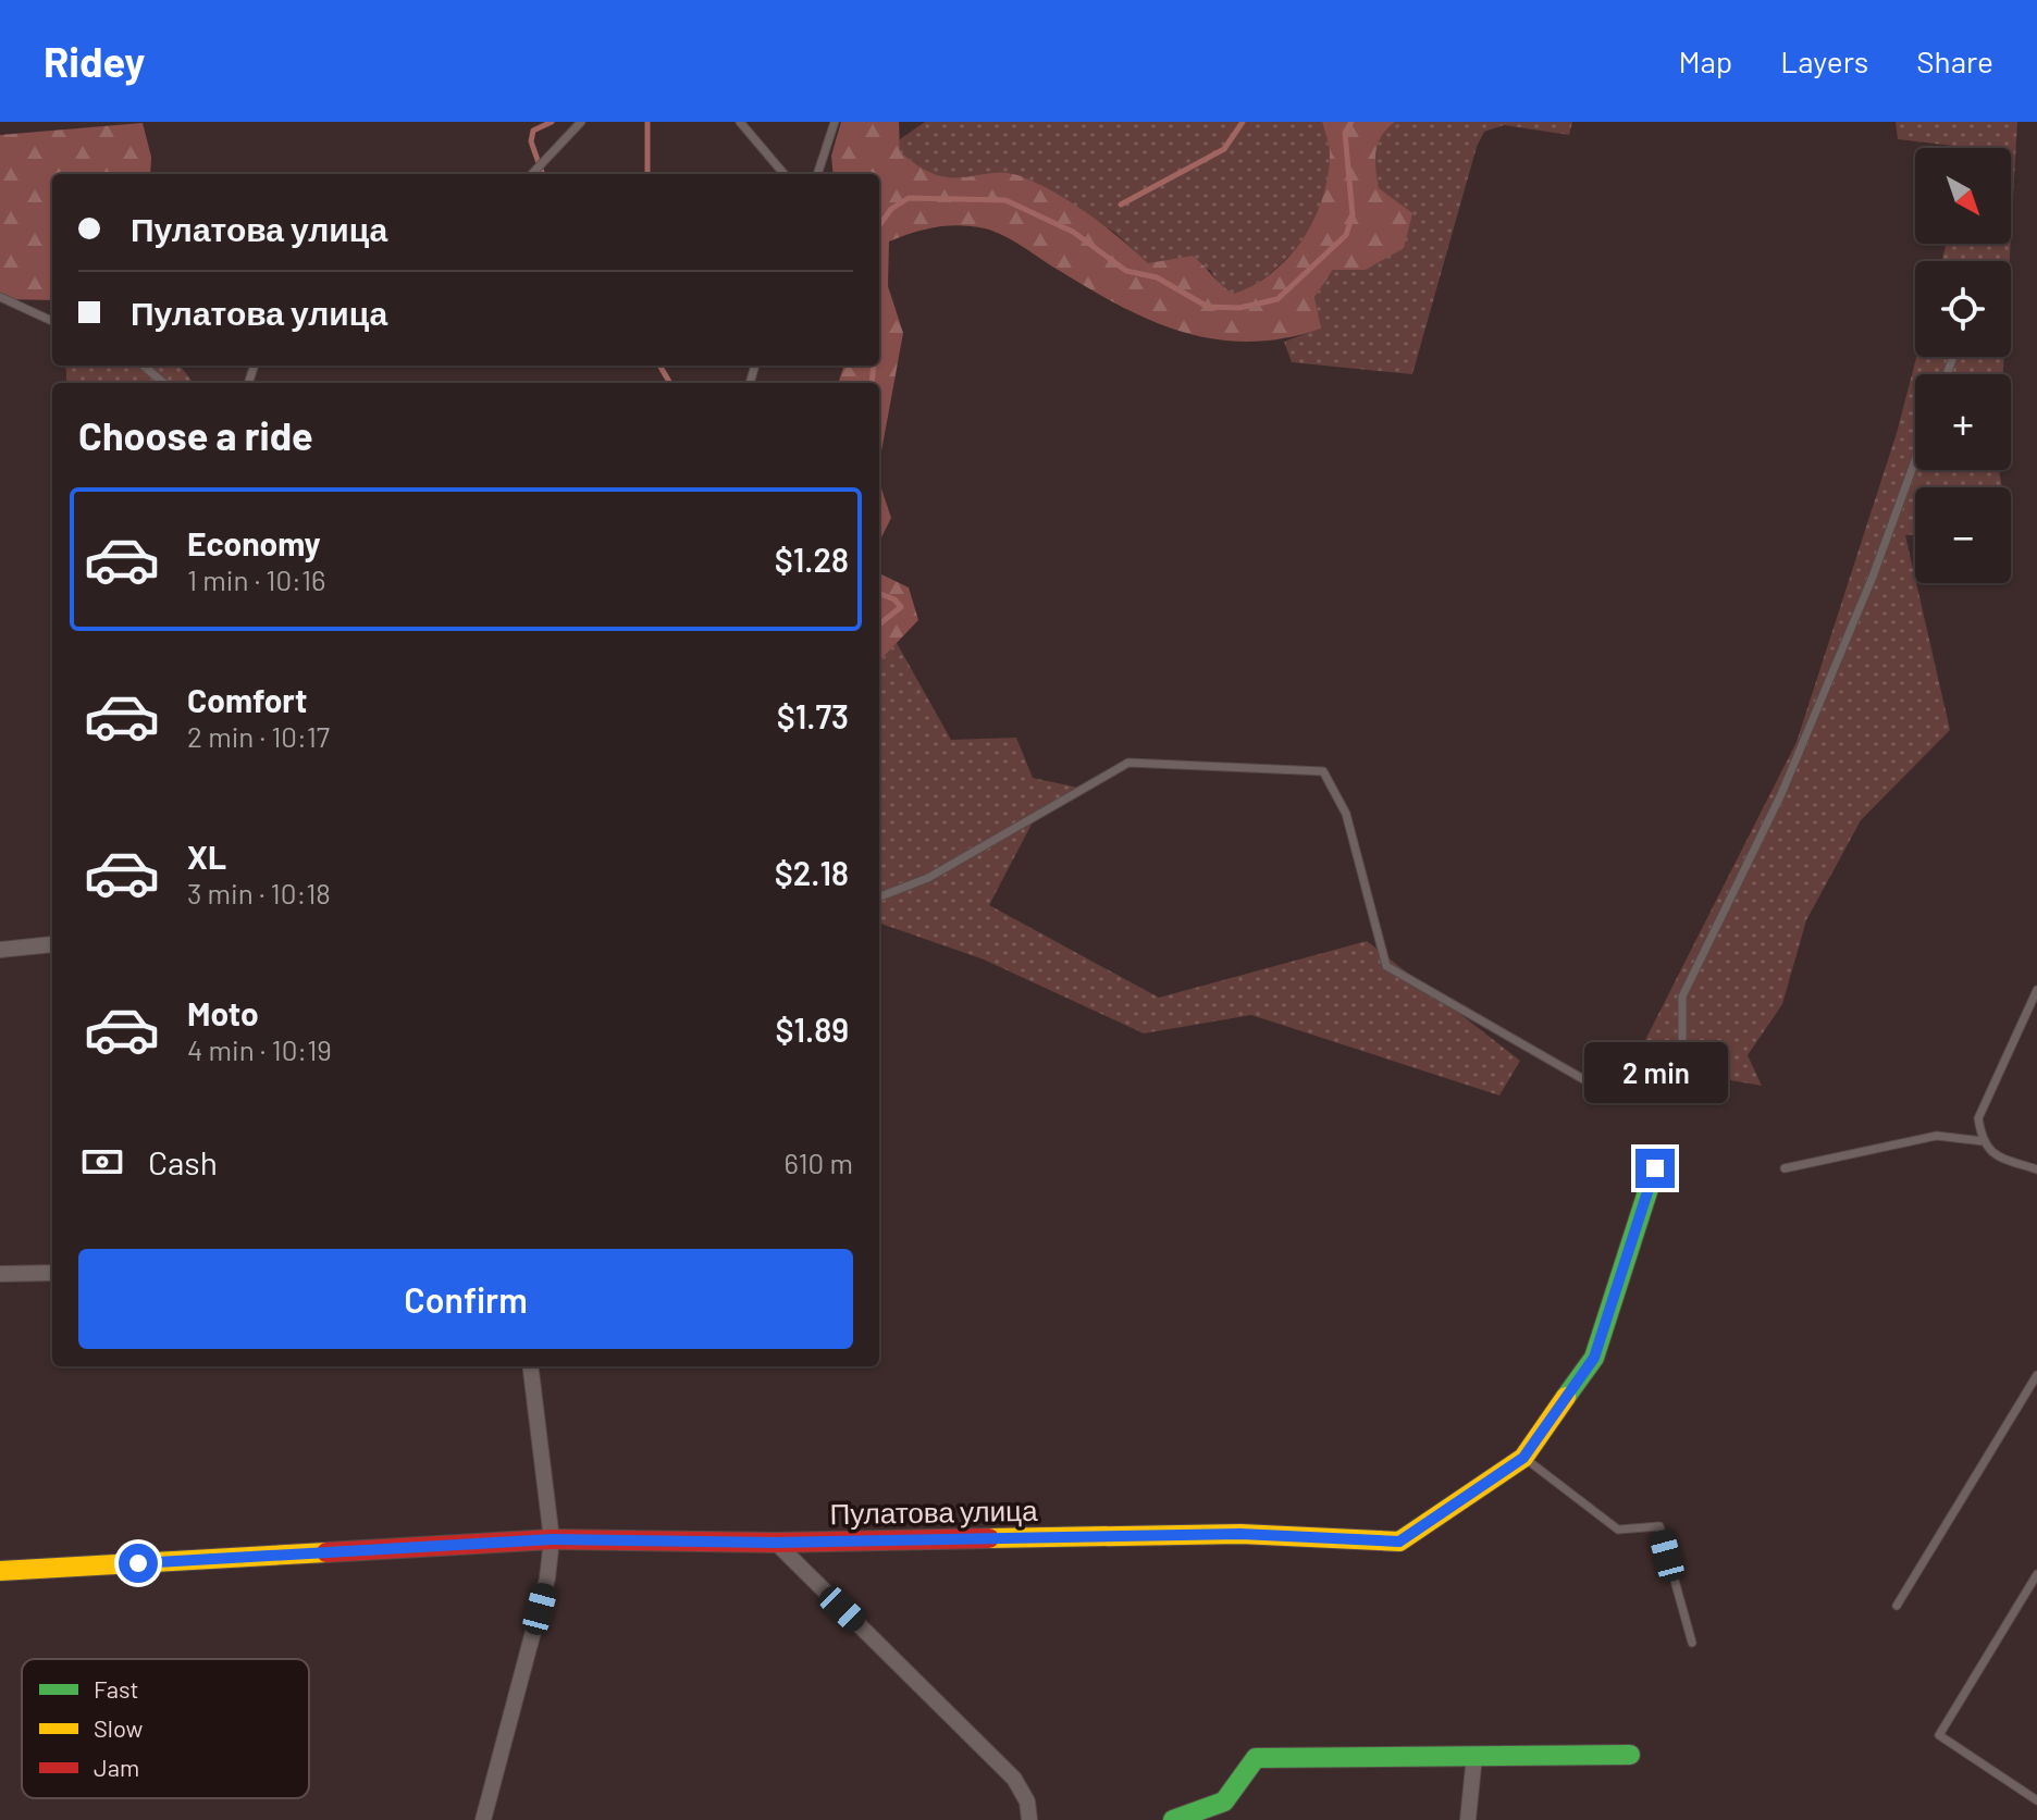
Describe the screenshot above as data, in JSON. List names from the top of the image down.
{
  "streets": {
    "street": ["Пулатова улица"]
  },
  "legend": ["Fast", "Slow", "Jam"],
  "north": "bottom right",
  "page": {
    "header": "Ridey",
    "nav": ["Map", "Layers", "Share"],
    "map_buttons": ["+", "−"],
    "banner": ["Пулатова улица", "Пулатова улица"],
    "heading": "Choose a ride",
    "list": [
      {
        "name": "Economy",
        "note": "1 min · 10:16",
        "value": "$1.28"
      },
      {
        "name": "Comfort",
        "note": "2 min · 10:17",
        "value": "$1.73"
      },
      {
        "name": "XL",
        "note": "3 min · 10:18",
        "value": "$2.18"
      },
      {
        "name": "Moto",
        "note": "4 min · 10:19",
        "value": "$1.89"
      }
    ],
    "bubble": "2 min",
    "pay": ["Cash", "610 m"],
    "buttons": "Confirm"
  }
}
